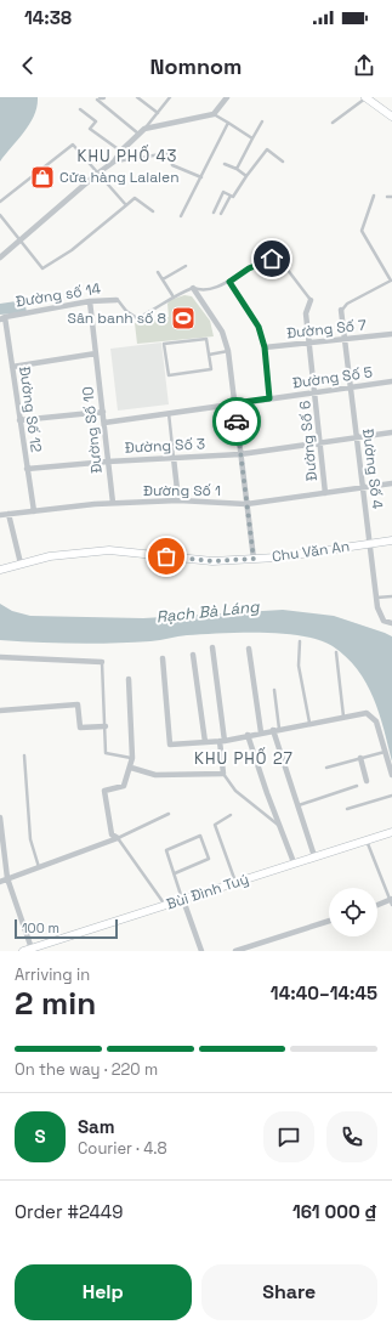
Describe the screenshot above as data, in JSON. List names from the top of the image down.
{
  "streets": {
    "street": [
      "Đường số 14",
      "Đường Số 7",
      "Đường Số 5",
      "Đường Số 12",
      "Đường Số 10",
      "Đường Số 6",
      "Đường Số 3",
      "Đường Số 4",
      "Đường Số 1",
      "Chu Văn An",
      "Bùi Đình Tuý"
    ]
  },
  "crossings": [
    ["Đường số 14", "Đường Số 12"],
    ["Đường số 14", "Đường Số 10"],
    ["Đường Số 7", "Đường Số 6"],
    ["Đường Số 7", "Đường Số 4"],
    ["Đường Số 5", "Đường Số 10"],
    ["Đường Số 5", "Đường Số 6"],
    ["Đường Số 5", "Đường Số 4"],
    ["Đường Số 12", "Đường Số 3"],
    ["Đường Số 12", "Đường Số 1"],
    ["Đường Số 10", "Đường Số 3"],
    ["Đường Số 10", "Đường Số 1"],
    ["Đường Số 6", "Đường Số 3"],
    ["Đường Số 6", "Đường Số 1"],
    ["Đường Số 3", "Đường Số 4"],
    ["Đường Số 4", "Đường Số 1"],
    ["Đường Số 4", "Chu Văn An"]
  ],
  "districts": ["KHU PHỐ 43", "KHU PHỐ 27"],
  "water": ["Rạch Bà Láng"],
  "places": {
    "shop": ["Cửa hàng Lalalen"],
    "sports": ["Sân banh số 8"]
  },
  "scale_bar": "100 m",
  "page": {
    "status": "14:38",
    "header": "Nomnom",
    "scale": "100 m",
    "heading": ["2 min", "Arriving in", "14:40–14:45"],
    "panel": [
      "Sam",
      "Courier · 4.8",
      "Order #2449",
      "161 000 ₫"
    ],
    "bar": "On the way · 220 m",
    "round": "S",
    "buttons": ["Help", "Share"]
  }
}
